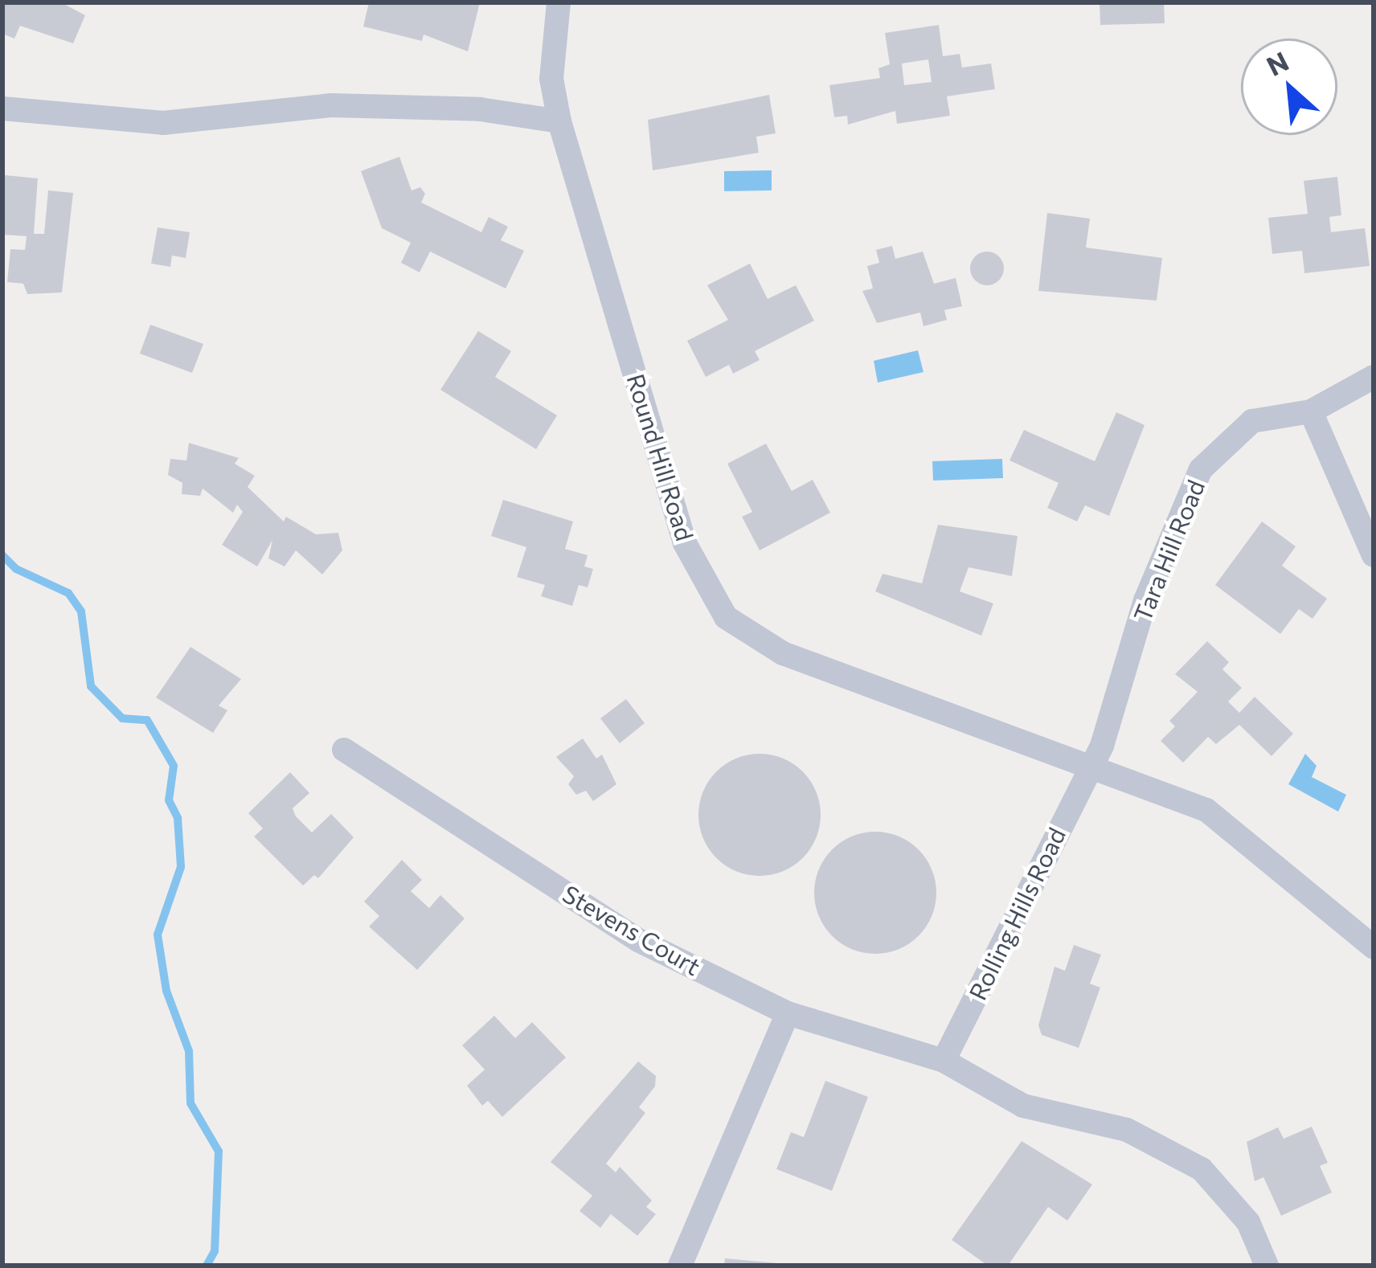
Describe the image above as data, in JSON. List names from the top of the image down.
{
  "streets": {
    "street": [
      "Round Hill Road",
      "Tara Hill Road",
      "Rolling Hills Road",
      "Stevens Court"
    ]
  },
  "crossings": [
    ["Round Hill Road", "Tara Hill Road"],
    ["Round Hill Road", "Rolling Hills Road"],
    ["Tara Hill Road", "Rolling Hills Road"],
    ["Rolling Hills Road", "Stevens Court"]
  ],
  "north": "top left"
}
